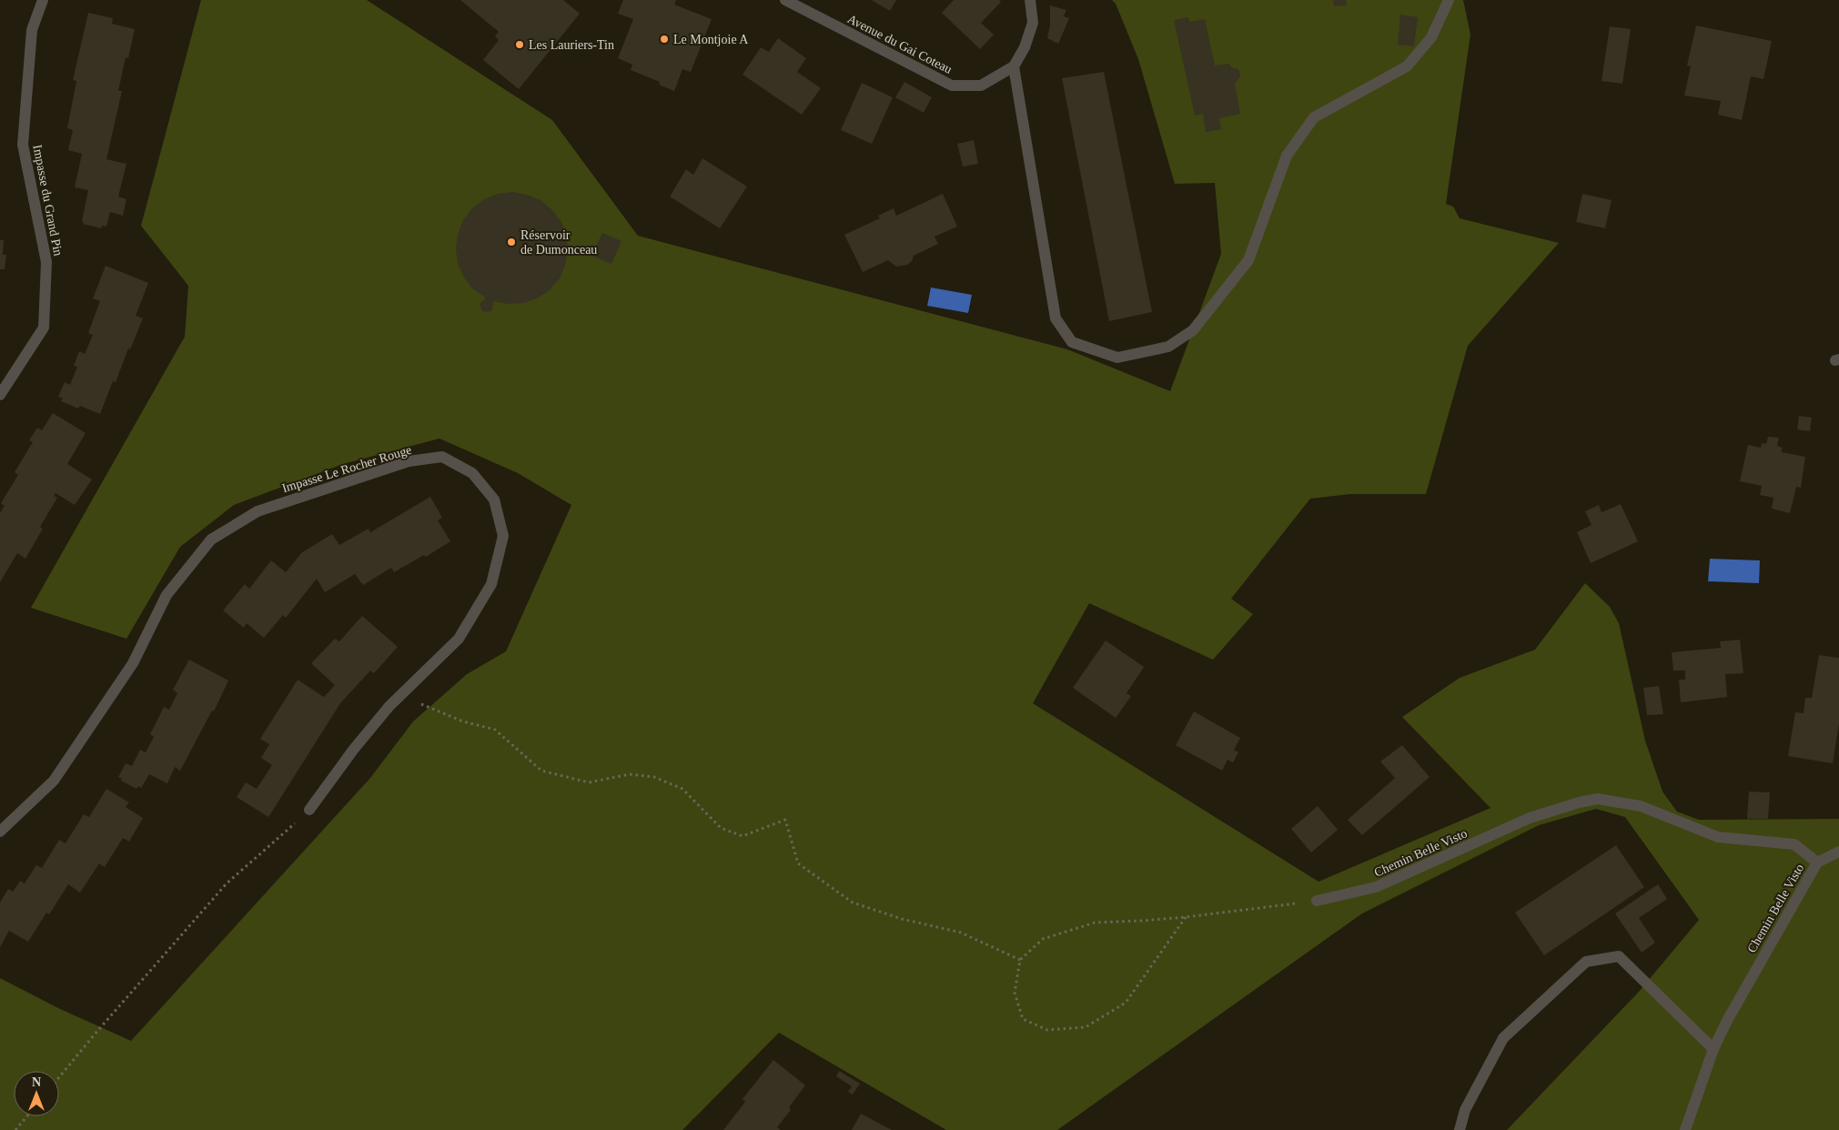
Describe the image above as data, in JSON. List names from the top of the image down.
{
  "streets": {
    "street": [
      "Avenue du Gai Coteau",
      "Impasse du Grand Pin",
      "Impasse Le Rocher Rouge",
      "Chemin Belle Visto"
    ]
  },
  "places": ["Le Montjoie A", "Les Lauriers-Tin", "Réservoir de Dumonceau"],
  "north": "top"
}
